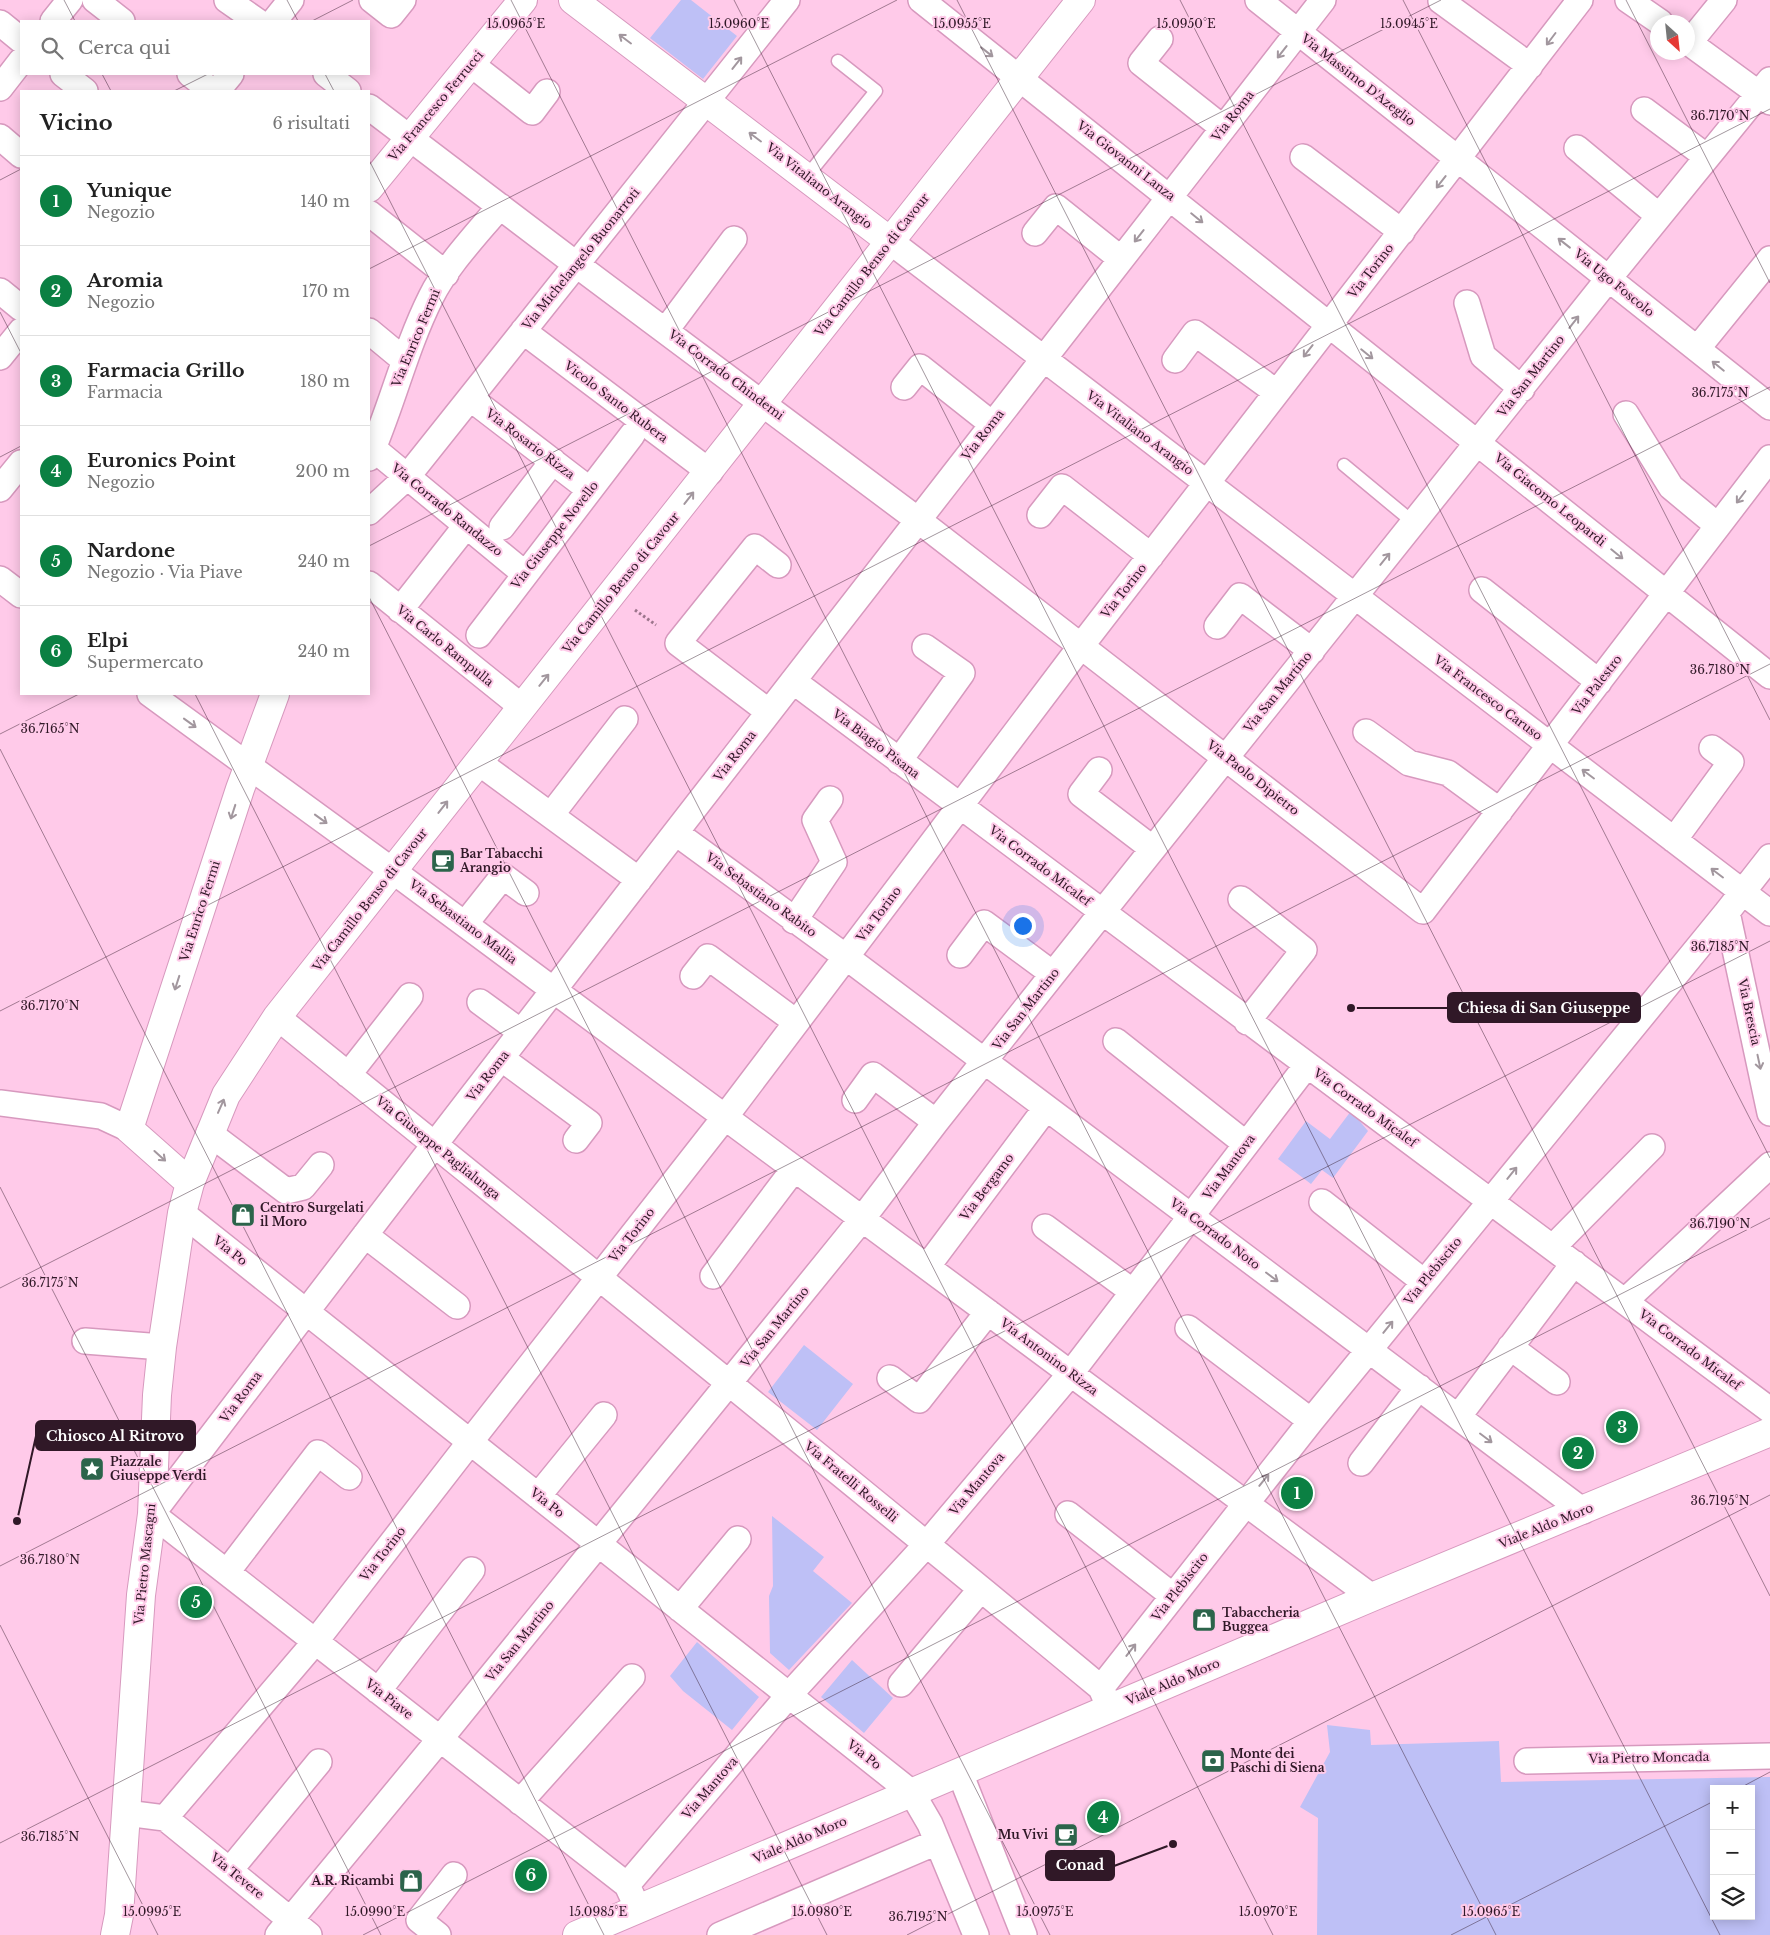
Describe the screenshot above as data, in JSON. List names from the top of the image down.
{
  "streets": {
    "street": [
      "Via Massimo D'Azeglio",
      "Via Francesco Ferrucci",
      "Via Roma",
      "Via Giovanni Lanza",
      "Via Vitaliano Arangio",
      "Via Michelangelo Buonarroti",
      "Via Camillo Benso di Cavour",
      "Via Torino",
      "Via Ugo Foscolo",
      "Via Enrico Fermi",
      "Via Corrado Chindemi",
      "Via San Martino",
      "Vicolo Santo Rubera",
      "Via Rosario Rizza",
      "Via Giacomo Leopardi",
      "Via Corrado Randazzo",
      "Via Giuseppe Novello",
      "Via Carlo Rampulla",
      "Via Palestro",
      "Via Francesco Caruso",
      "Via Biagio Pisana",
      "Via Paolo Dipietro",
      "Via Corrado Micalef",
      "Via Sebastiano Rabito",
      "Via Sebastiano Mallia",
      "Via Brescia",
      "Via Giuseppe Paglialunga",
      "Via Mantova",
      "Via Bergamo",
      "Via Corrado Noto",
      "Via Po",
      "Via Plebiscito",
      "Via Antonino Rizza",
      "Via Fratelli Rosselli",
      "Viale Aldo Moro",
      "Via Pietro Mascagni",
      "Via Piave",
      "Via Pietro Moncada",
      "Via Tevere"
    ]
  },
  "crossings": [
    ["Via Massimo D'Azeglio", "Via Roma"],
    ["Via Massimo D'Azeglio", "Via Torino"],
    ["Via Massimo D'Azeglio", "Via Ugo Foscolo"],
    ["Via Francesco Ferrucci", "Via Corrado Chindemi"],
    ["Via Roma", "Via Giovanni Lanza"],
    ["Via Roma", "Via Vitaliano Arangio"],
    ["Via Roma", "Via Corrado Chindemi"],
    ["Via Roma", "Via Biagio Pisana"],
    ["Via Roma", "Via Sebastiano Rabito"],
    ["Via Roma", "Via Sebastiano Mallia"],
    ["Via Roma", "Via Giuseppe Paglialunga"],
    ["Via Roma", "Via Po"],
    ["Via Roma", "Via Pietro Mascagni"],
    ["Via Roma", "Via Piave"],
    ["Via Giovanni Lanza", "Via Camillo Benso di Cavour"],
    ["Via Giovanni Lanza", "Via Torino"],
    ["Via Giovanni Lanza", "Via Giacomo Leopardi"],
    ["Via Vitaliano Arangio", "Via Michelangelo Buonarroti"],
    ["Via Vitaliano Arangio", "Via Camillo Benso di Cavour"],
    ["Via Vitaliano Arangio", "Via Torino"],
    ["Via Vitaliano Arangio", "Via Francesco Caruso"],
    ["Via Michelangelo Buonarroti", "Via Corrado Chindemi"],
    ["Via Michelangelo Buonarroti", "Vicolo Santo Rubera"],
    ["Via Michelangelo Buonarroti", "Via Rosario Rizza"],
    ["Via Michelangelo Buonarroti", "Via Corrado Randazzo"],
    ["Via Camillo Benso di Cavour", "Via Corrado Chindemi"],
    ["Via Camillo Benso di Cavour", "Vicolo Santo Rubera"],
    ["Via Camillo Benso di Cavour", "Via Carlo Rampulla"],
    ["Via Camillo Benso di Cavour", "Via Sebastiano Mallia"],
    ["Via Camillo Benso di Cavour", "Via Giuseppe Paglialunga"],
    ["Via Camillo Benso di Cavour", "Via Po"],
    ["Via Camillo Benso di Cavour", "Via Pietro Mascagni"],
    ["Via Torino", "Via Ugo Foscolo"],
    ["Via Torino", "Via Corrado Chindemi"],
    ["Via Torino", "Via Giacomo Leopardi"],
    ["Via Torino", "Via Francesco Caruso"],
    ["Via Torino", "Via Biagio Pisana"],
    ["Via Torino", "Via Paolo Dipietro"],
    ["Via Torino", "Via Corrado Micalef"],
    ["Via Torino", "Via Sebastiano Rabito"],
    ["Via Torino", "Via Sebastiano Mallia"],
    ["Via Torino", "Via Giuseppe Paglialunga"],
    ["Via Torino", "Via Corrado Noto"],
    ["Via Torino", "Via Po"],
    ["Via Torino", "Via Antonino Rizza"],
    ["Via Torino", "Via Fratelli Rosselli"],
    ["Via Torino", "Via Piave"],
    ["Via Torino", "Via Tevere"],
    ["Via Ugo Foscolo", "Via San Martino"],
    ["Via Enrico Fermi", "Via Corrado Chindemi"],
    ["Via Enrico Fermi", "Via Corrado Randazzo"],
    ["Via Enrico Fermi", "Via Sebastiano Mallia"],
    ["Via Corrado Chindemi", "Via Paolo Dipietro"],
    ["Via San Martino", "Via Giacomo Leopardi"],
    ["Via San Martino", "Via Francesco Caruso"],
    ["Via San Martino", "Via Paolo Dipietro"],
    ["Via San Martino", "Via Corrado Micalef"],
    ["Via San Martino", "Via Corrado Noto"],
    ["Via San Martino", "Via Po"],
    ["Via San Martino", "Via Antonino Rizza"],
    ["Via San Martino", "Via Fratelli Rosselli"],
    ["Via San Martino", "Via Piave"],
    ["Via San Martino", "Via Tevere"],
    ["Via Rosario Rizza", "Via Giuseppe Novello"],
    ["Via Giacomo Leopardi", "Via Palestro"],
    ["Via Corrado Randazzo", "Via Giuseppe Novello"],
    ["Via Palestro", "Via Francesco Caruso"],
    ["Via Palestro", "Via Paolo Dipietro"],
    ["Via Francesco Caruso", "Via Plebiscito"],
    ["Via Biagio Pisana", "Via Corrado Micalef"],
    ["Via Corrado Micalef", "Via Mantova"],
    ["Via Corrado Micalef", "Via Plebiscito"],
    ["Via Sebastiano Rabito", "Via Corrado Noto"],
    ["Via Sebastiano Mallia", "Via Antonino Rizza"],
    ["Via Brescia", "Via Plebiscito"],
    ["Via Giuseppe Paglialunga", "Via Fratelli Rosselli"],
    ["Via Mantova", "Via Corrado Noto"],
    ["Via Mantova", "Via Po"],
    ["Via Mantova", "Via Antonino Rizza"],
    ["Via Mantova", "Via Fratelli Rosselli"],
    ["Via Mantova", "Viale Aldo Moro"],
    ["Via Mantova", "Via Piave"],
    ["Via Bergamo", "Via Corrado Noto"],
    ["Via Bergamo", "Via Antonino Rizza"],
    ["Via Corrado Noto", "Via Plebiscito"],
    ["Via Corrado Noto", "Viale Aldo Moro"],
    ["Via Po", "Viale Aldo Moro"],
    ["Via Po", "Via Pietro Mascagni"],
    ["Via Plebiscito", "Via Antonino Rizza"],
    ["Via Plebiscito", "Via Fratelli Rosselli"],
    ["Via Plebiscito", "Viale Aldo Moro"],
    ["Via Antonino Rizza", "Viale Aldo Moro"],
    ["Via Fratelli Rosselli", "Viale Aldo Moro"],
    ["Viale Aldo Moro", "Via Piave"],
    ["Via Pietro Mascagni", "Via Piave"]
  ],
  "one_way": [
    "Via Vitaliano Arangio",
    "Via Enrico Fermi",
    "Via Sebastiano Mallia",
    "Via Brescia"
  ],
  "places": {
    "cafe": ["Bar Tabacchi Arangio", "Mu Vivi"],
    "other": ["Chiesa di San Giuseppe", "Chiosco Al Ritrovo", "Conad"],
    "shop": ["Centro Surgelati il Moro", "Tabaccheria Buggea", "A.R. Ricambi"],
    "place": ["Piazzale Giuseppe Verdi"],
    "bank": ["Monte dei Paschi di Siena"]
  },
  "north": "bottom right",
  "page": {
    "search": "Cerca qui",
    "heading": ["Vicino", "6 risultati"],
    "list": [
      {
        "mark": "1",
        "name": "Yunique",
        "note": "Negozio",
        "value": "140 m"
      },
      {
        "mark": "2",
        "name": "Aromia",
        "note": "Negozio",
        "value": "170 m"
      },
      {
        "mark": "3",
        "name": "Farmacia Grillo",
        "note": "Farmacia",
        "value": "180 m"
      },
      {
        "mark": "4",
        "name": "Euronics Point",
        "note": "Negozio",
        "value": "200 m"
      },
      {
        "mark": "5",
        "name": "Nardone",
        "note": "Negozio · Via Piave",
        "value": "240 m"
      },
      {
        "mark": "6",
        "name": "Elpi",
        "note": "Supermercato",
        "value": "240 m"
      }
    ],
    "pins": [
      "3",
      "2",
      "1",
      "5",
      "4",
      "6"
    ],
    "map_buttons": ["+", "−"]
  },
  "coordinates": [
    "15.0965°E",
    "15.0960°E",
    "15.0955°E",
    "15.0950°E",
    "15.0945°E",
    "36.7170°N",
    "36.7175°N",
    "36.7180°N",
    "36.7165°N",
    "36.7185°N",
    "36.7190°N",
    "36.7195°N",
    "15.0995°E",
    "15.0990°E",
    "15.0985°E",
    "15.0980°E",
    "15.0975°E",
    "15.0970°E"
  ]
}
